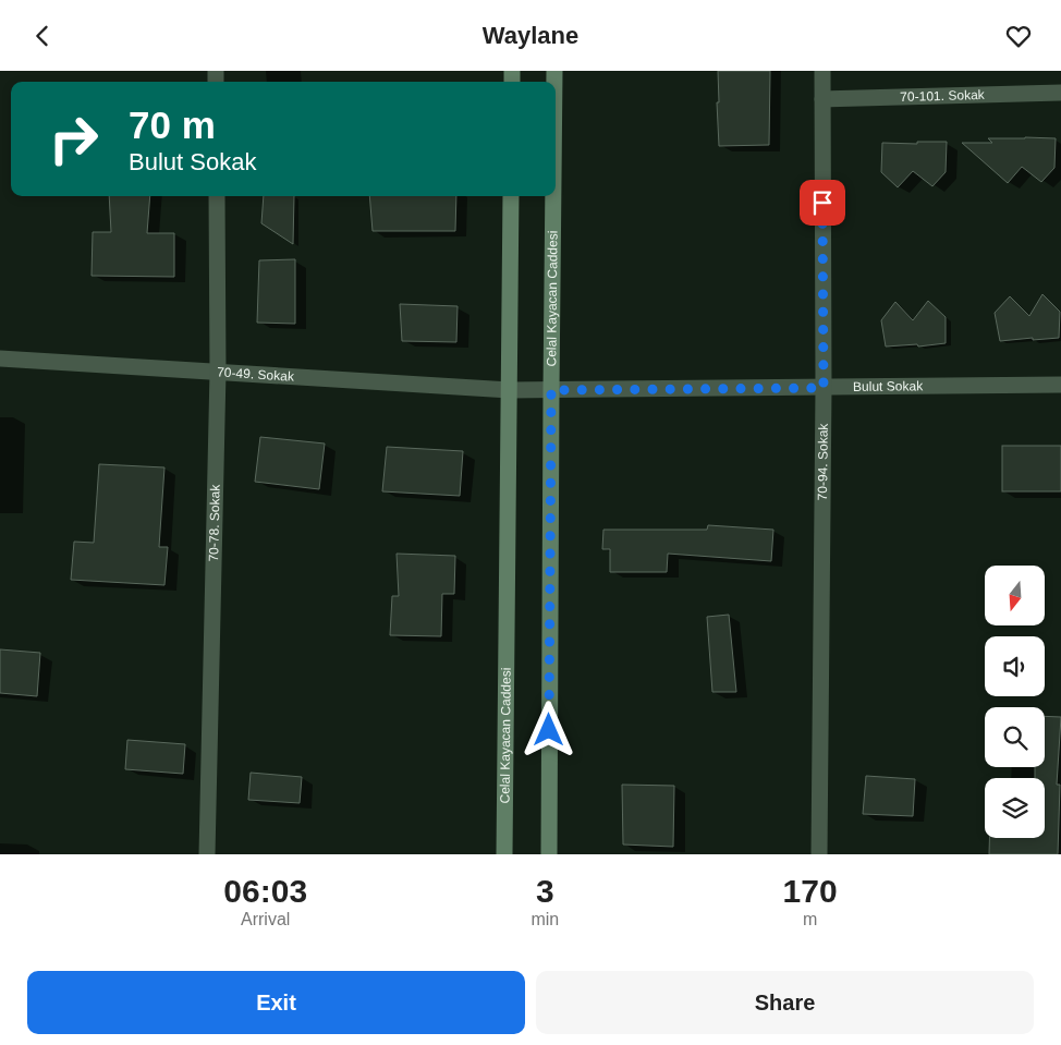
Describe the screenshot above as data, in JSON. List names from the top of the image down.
{
  "streets": {
    "street": [
      "70-101. Sokak",
      "Celal Kayacan Caddesi",
      "70-49. Sokak",
      "Bulut Sokak",
      "70-94. Sokak",
      "70-78. Sokak"
    ]
  },
  "crossings": [
    ["70-101. Sokak", "70-94. Sokak"],
    ["Celal Kayacan Caddesi", "70-49. Sokak"],
    ["Celal Kayacan Caddesi", "Bulut Sokak"],
    ["70-49. Sokak", "Bulut Sokak"],
    ["70-49. Sokak", "70-78. Sokak"],
    ["Bulut Sokak", "70-94. Sokak"]
  ],
  "north": "bottom",
  "page": {
    "header": "Waylane",
    "turn": ["70 m", "Bulut Sokak"],
    "eta": [
      "06:03",
      "Arrival",
      "3",
      "min",
      "170",
      "m"
    ],
    "buttons": ["Exit", "Share"]
  }
}
